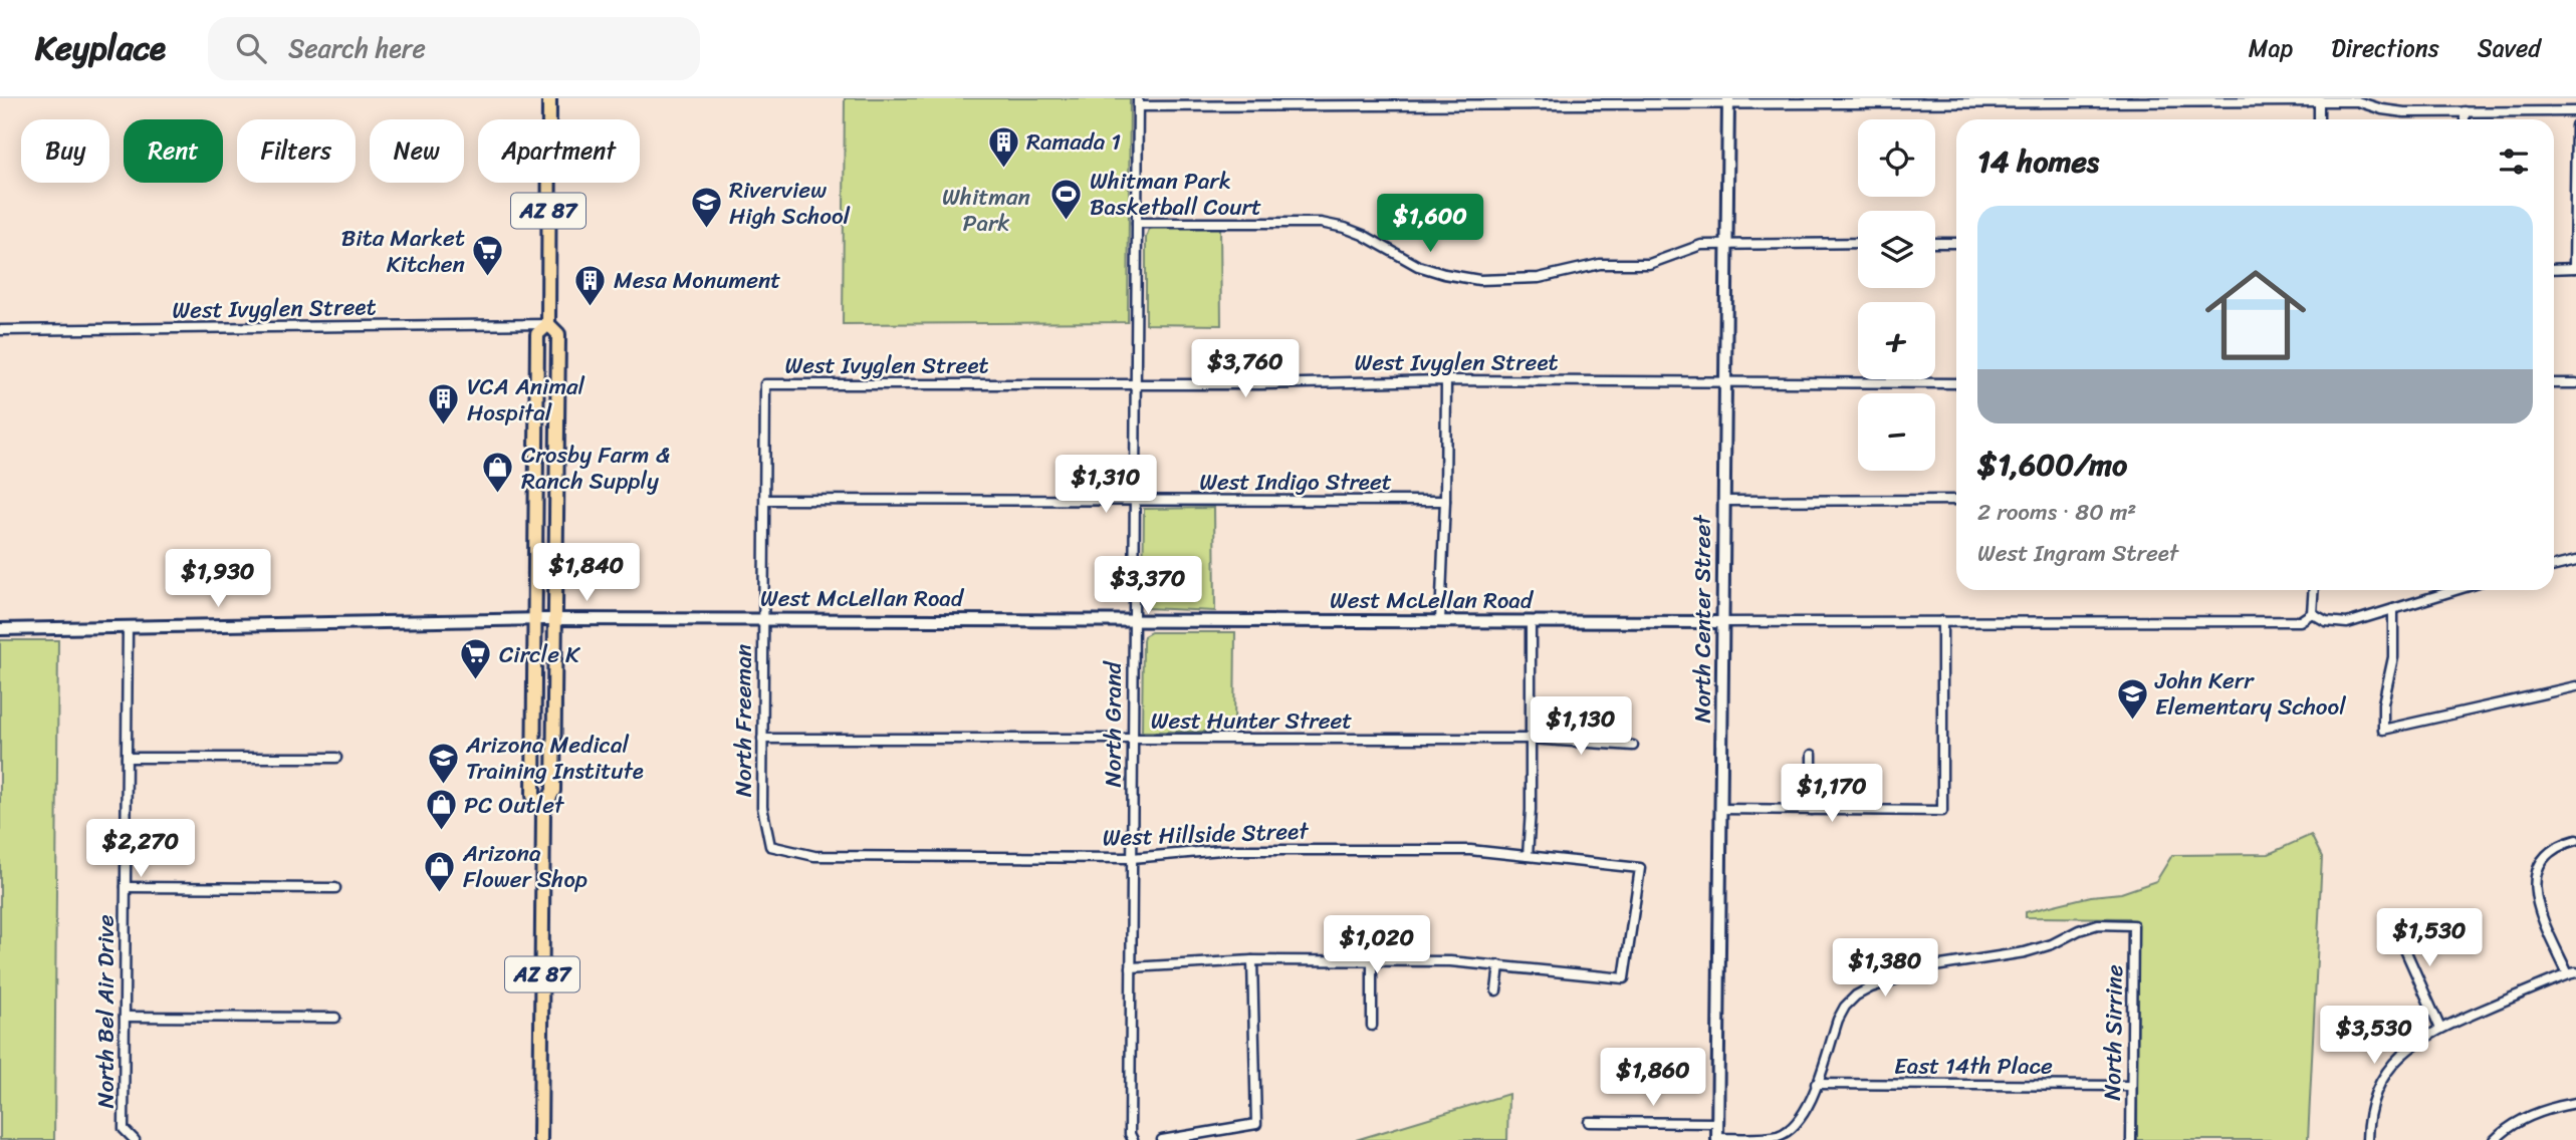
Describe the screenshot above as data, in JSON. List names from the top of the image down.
{
  "streets": {
    "main road": ["AZ 87"],
    "street": [
      "West Ivyglen Street",
      "West Indigo Street",
      "West McLellan Road",
      "North Center Street",
      "North Freeman",
      "West Hunter Street",
      "North Grand",
      "West Hillside Street",
      "North Bel Air Drive",
      "North Sirrine",
      "East 14th Place"
    ]
  },
  "crossings": [
    ["AZ 87", "West Ivyglen Street"],
    ["AZ 87", "West McLellan Road"],
    ["West Ivyglen Street", "North Center Street"],
    ["West Ivyglen Street", "North Freeman"],
    ["West Ivyglen Street", "North Grand"],
    ["West Indigo Street", "North Freeman"],
    ["West Indigo Street", "North Grand"],
    ["West McLellan Road", "North Center Street"],
    ["West McLellan Road", "North Freeman"],
    ["West McLellan Road", "North Grand"],
    ["West McLellan Road", "North Bel Air Drive"],
    ["North Freeman", "West Hunter Street"],
    ["North Freeman", "West Hillside Street"],
    ["West Hunter Street", "North Grand"],
    ["North Grand", "West Hillside Street"],
    ["North Sirrine", "East 14th Place"]
  ],
  "parks": ["Whitman Park"],
  "places": {
    "building": ["Ramada 1", "Mesa Monument", "VCA Animal Hospital"],
    "sports": ["Whitman Park Basketball Court"],
    "school or university": ["Riverview High School", "John Kerr Elementary School", "Arizona Medical Training Institute"],
    "supermarket": ["Bita Market Kitchen", "Circle K"],
    "shop": ["Crosby Farm & Ranch Supply", "PC Outlet", "Arizona Flower Shop"]
  },
  "page": {
    "header": "Keyplace",
    "search": "Search here",
    "nav": ["Map", "Directions", "Saved"],
    "map_buttons": ["+", "−"],
    "chip": [
      "Buy",
      "Rent",
      "Filters",
      "New",
      "Apartment"
    ],
    "heading": "14 homes",
    "price": [
      "$1,600",
      "$3,760",
      "$1,310",
      "$1,840",
      "$1,930",
      "$3,370",
      "$1,130",
      "$1,170",
      "$2,270",
      "$1,530",
      "$1,020",
      "$1,380",
      "$3,530",
      "$1,860"
    ],
    "list": [
      {
        "name": "$1,600/mo",
        "note": "2 rooms · 80 m² · West Ingram Street"
      }
    ]
  }
}
